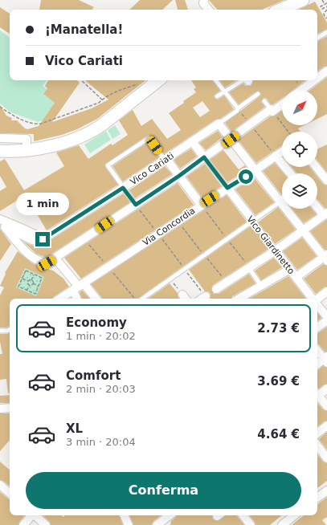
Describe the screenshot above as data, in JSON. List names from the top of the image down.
{
  "streets": {
    "street": ["Vico Cariati", "Via Concordia", "Vico Giardinetto"]
  },
  "crossings": [
    ["Via Concordia", "Vico Giardinetto"]
  ],
  "north": "top right",
  "page": {
    "banner": ["¡Manatella!", "Vico Cariati"],
    "bubble": "1 min",
    "list": [
      {
        "name": "Economy",
        "note": "1 min · 20:02",
        "value": "2.73 €"
      },
      {
        "name": "Comfort",
        "note": "2 min · 20:03",
        "value": "3.69 €"
      },
      {
        "name": "XL",
        "note": "3 min · 20:04",
        "value": "4.64 €"
      }
    ],
    "buttons": "Conferma"
  }
}
